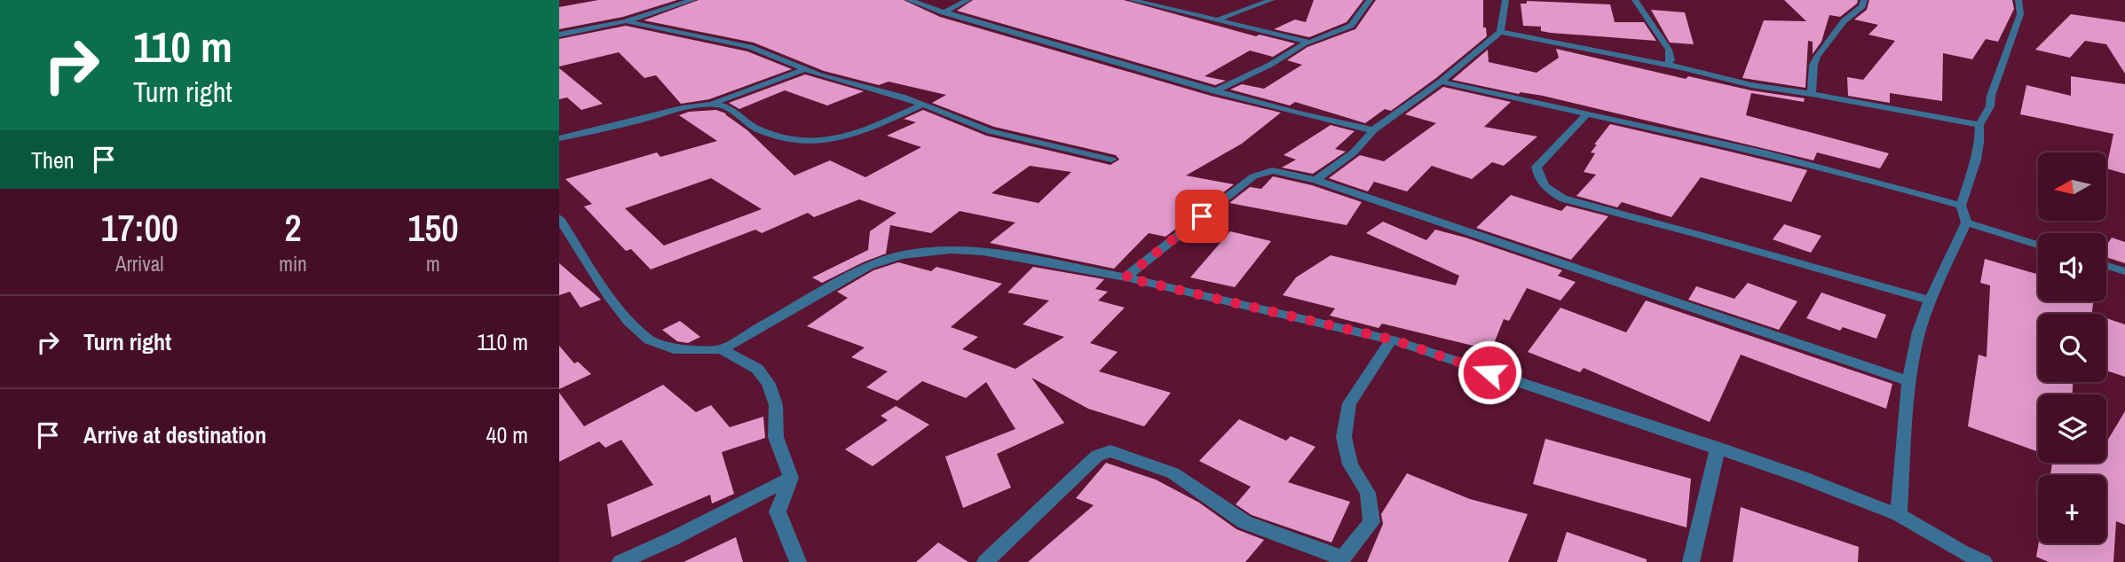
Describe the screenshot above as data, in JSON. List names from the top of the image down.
{
  "north": "left",
  "page": {
    "turn": ["110 m", "Turn right"],
    "then": "Then",
    "map_buttons": "+",
    "eta": [
      "17:00",
      "Arrival",
      "2",
      "min",
      "150",
      "m"
    ],
    "list": [
      {
        "name": "Turn right",
        "value": "110 m"
      },
      {
        "name": "Arrive at destination",
        "value": "40 m"
      }
    ]
  }
}
